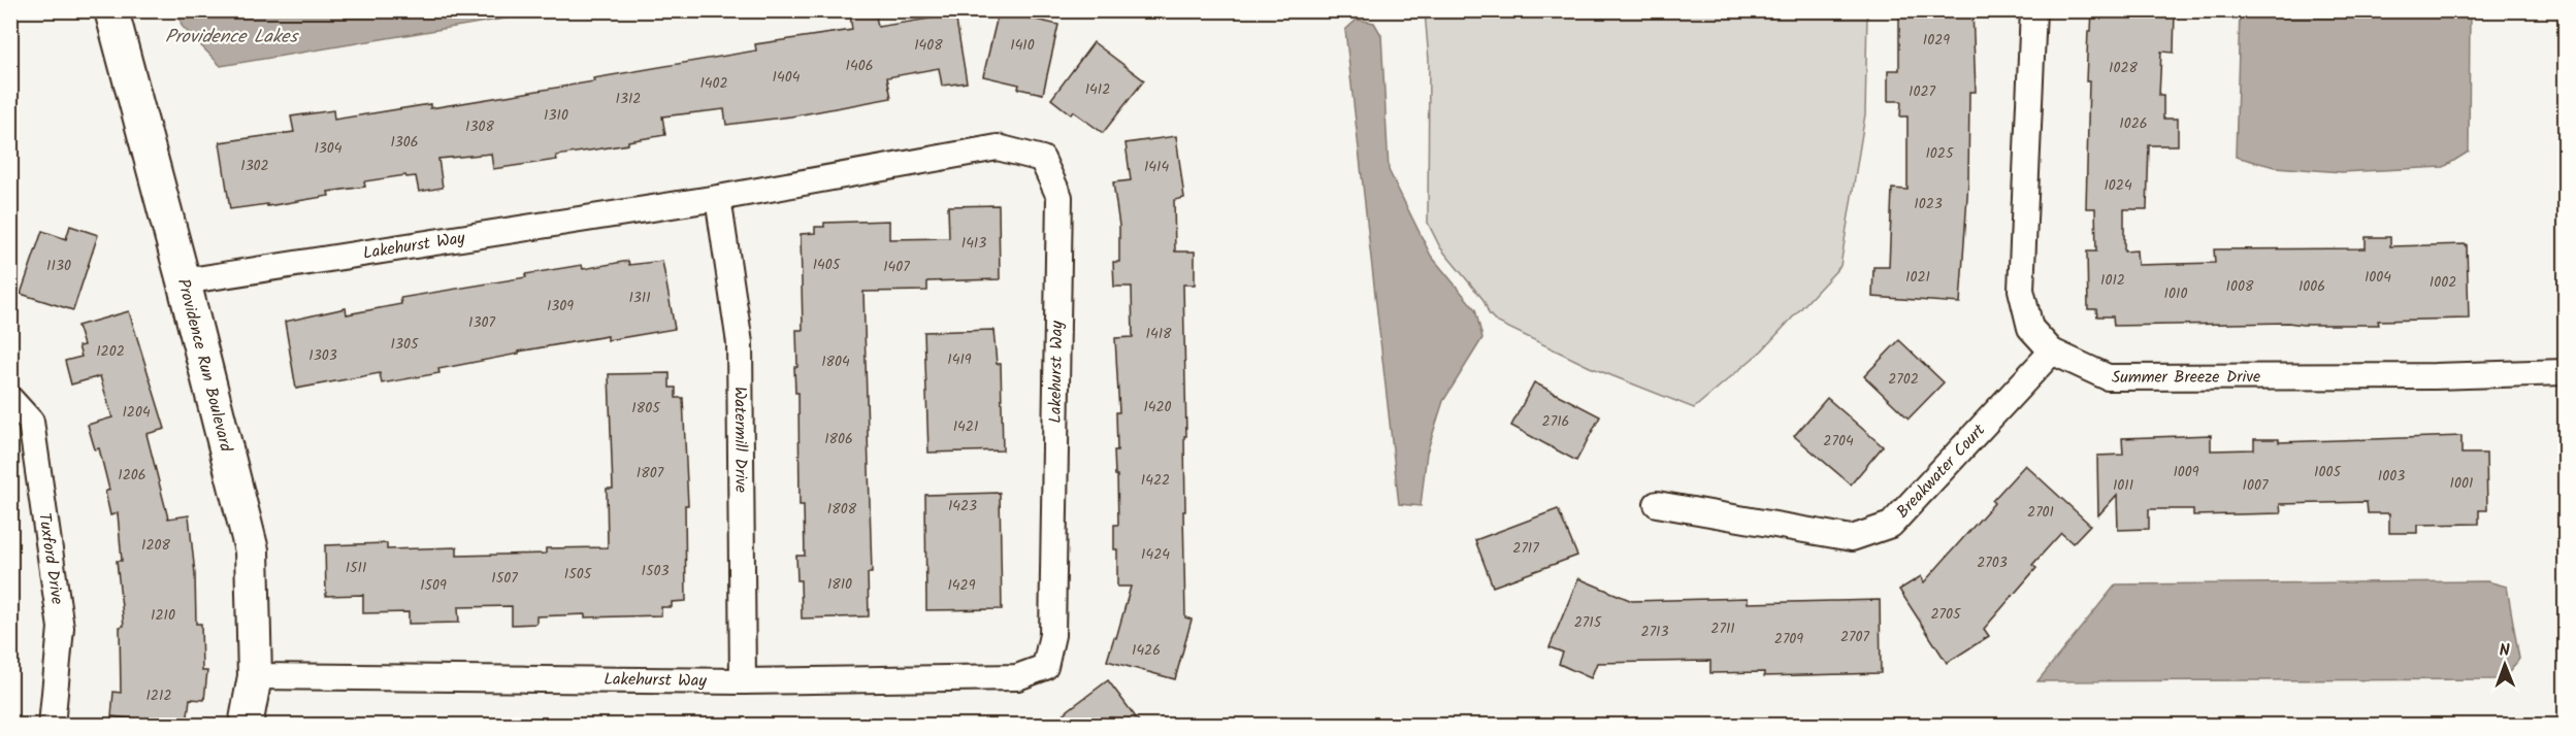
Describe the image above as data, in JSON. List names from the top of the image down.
{
  "streets": {
    "street": [
      "Lakehurst Way",
      "Providence Run Boulevard",
      "Summer Breeze Drive",
      "Watermill Drive",
      "Breakwater Court",
      "Tuxford Drive"
    ]
  },
  "crossings": [
    ["Lakehurst Way", "Providence Run Boulevard"],
    ["Lakehurst Way", "Watermill Drive"],
    ["Summer Breeze Drive", "Breakwater Court"]
  ],
  "water": ["Providence Lakes"],
  "house_numbers": [
    "1029",
    "1408",
    "1410",
    "1406",
    "1028",
    "1404",
    "1402",
    "1412",
    "1027",
    "1312",
    "1310",
    "1026",
    "1308",
    "1306",
    "1304",
    "1025",
    "1302",
    "1414",
    "1024",
    "1023",
    "1413",
    "1405",
    "1130",
    "1407",
    "1021",
    "1004",
    "1012",
    "1002",
    "1008",
    "1006",
    "1010",
    "1311",
    "1309",
    "1307",
    "1418",
    "1305",
    "1202",
    "1303",
    "1419",
    "1804",
    "2702",
    "1420",
    "1805",
    "1204",
    "2716",
    "1421",
    "1806",
    "2704",
    "1009",
    "1005",
    "1807",
    "1206",
    "1003",
    "1422",
    "1001",
    "1011",
    "1007",
    "1423",
    "1808",
    "2701",
    "1208",
    "2717",
    "1424",
    "2703",
    "1511",
    "1503",
    "1505",
    "1507",
    "1810",
    "1509",
    "1429",
    "2705",
    "1210",
    "2715",
    "2711",
    "2713",
    "2707",
    "2709",
    "1426",
    "1212"
  ],
  "north": "top"
}
